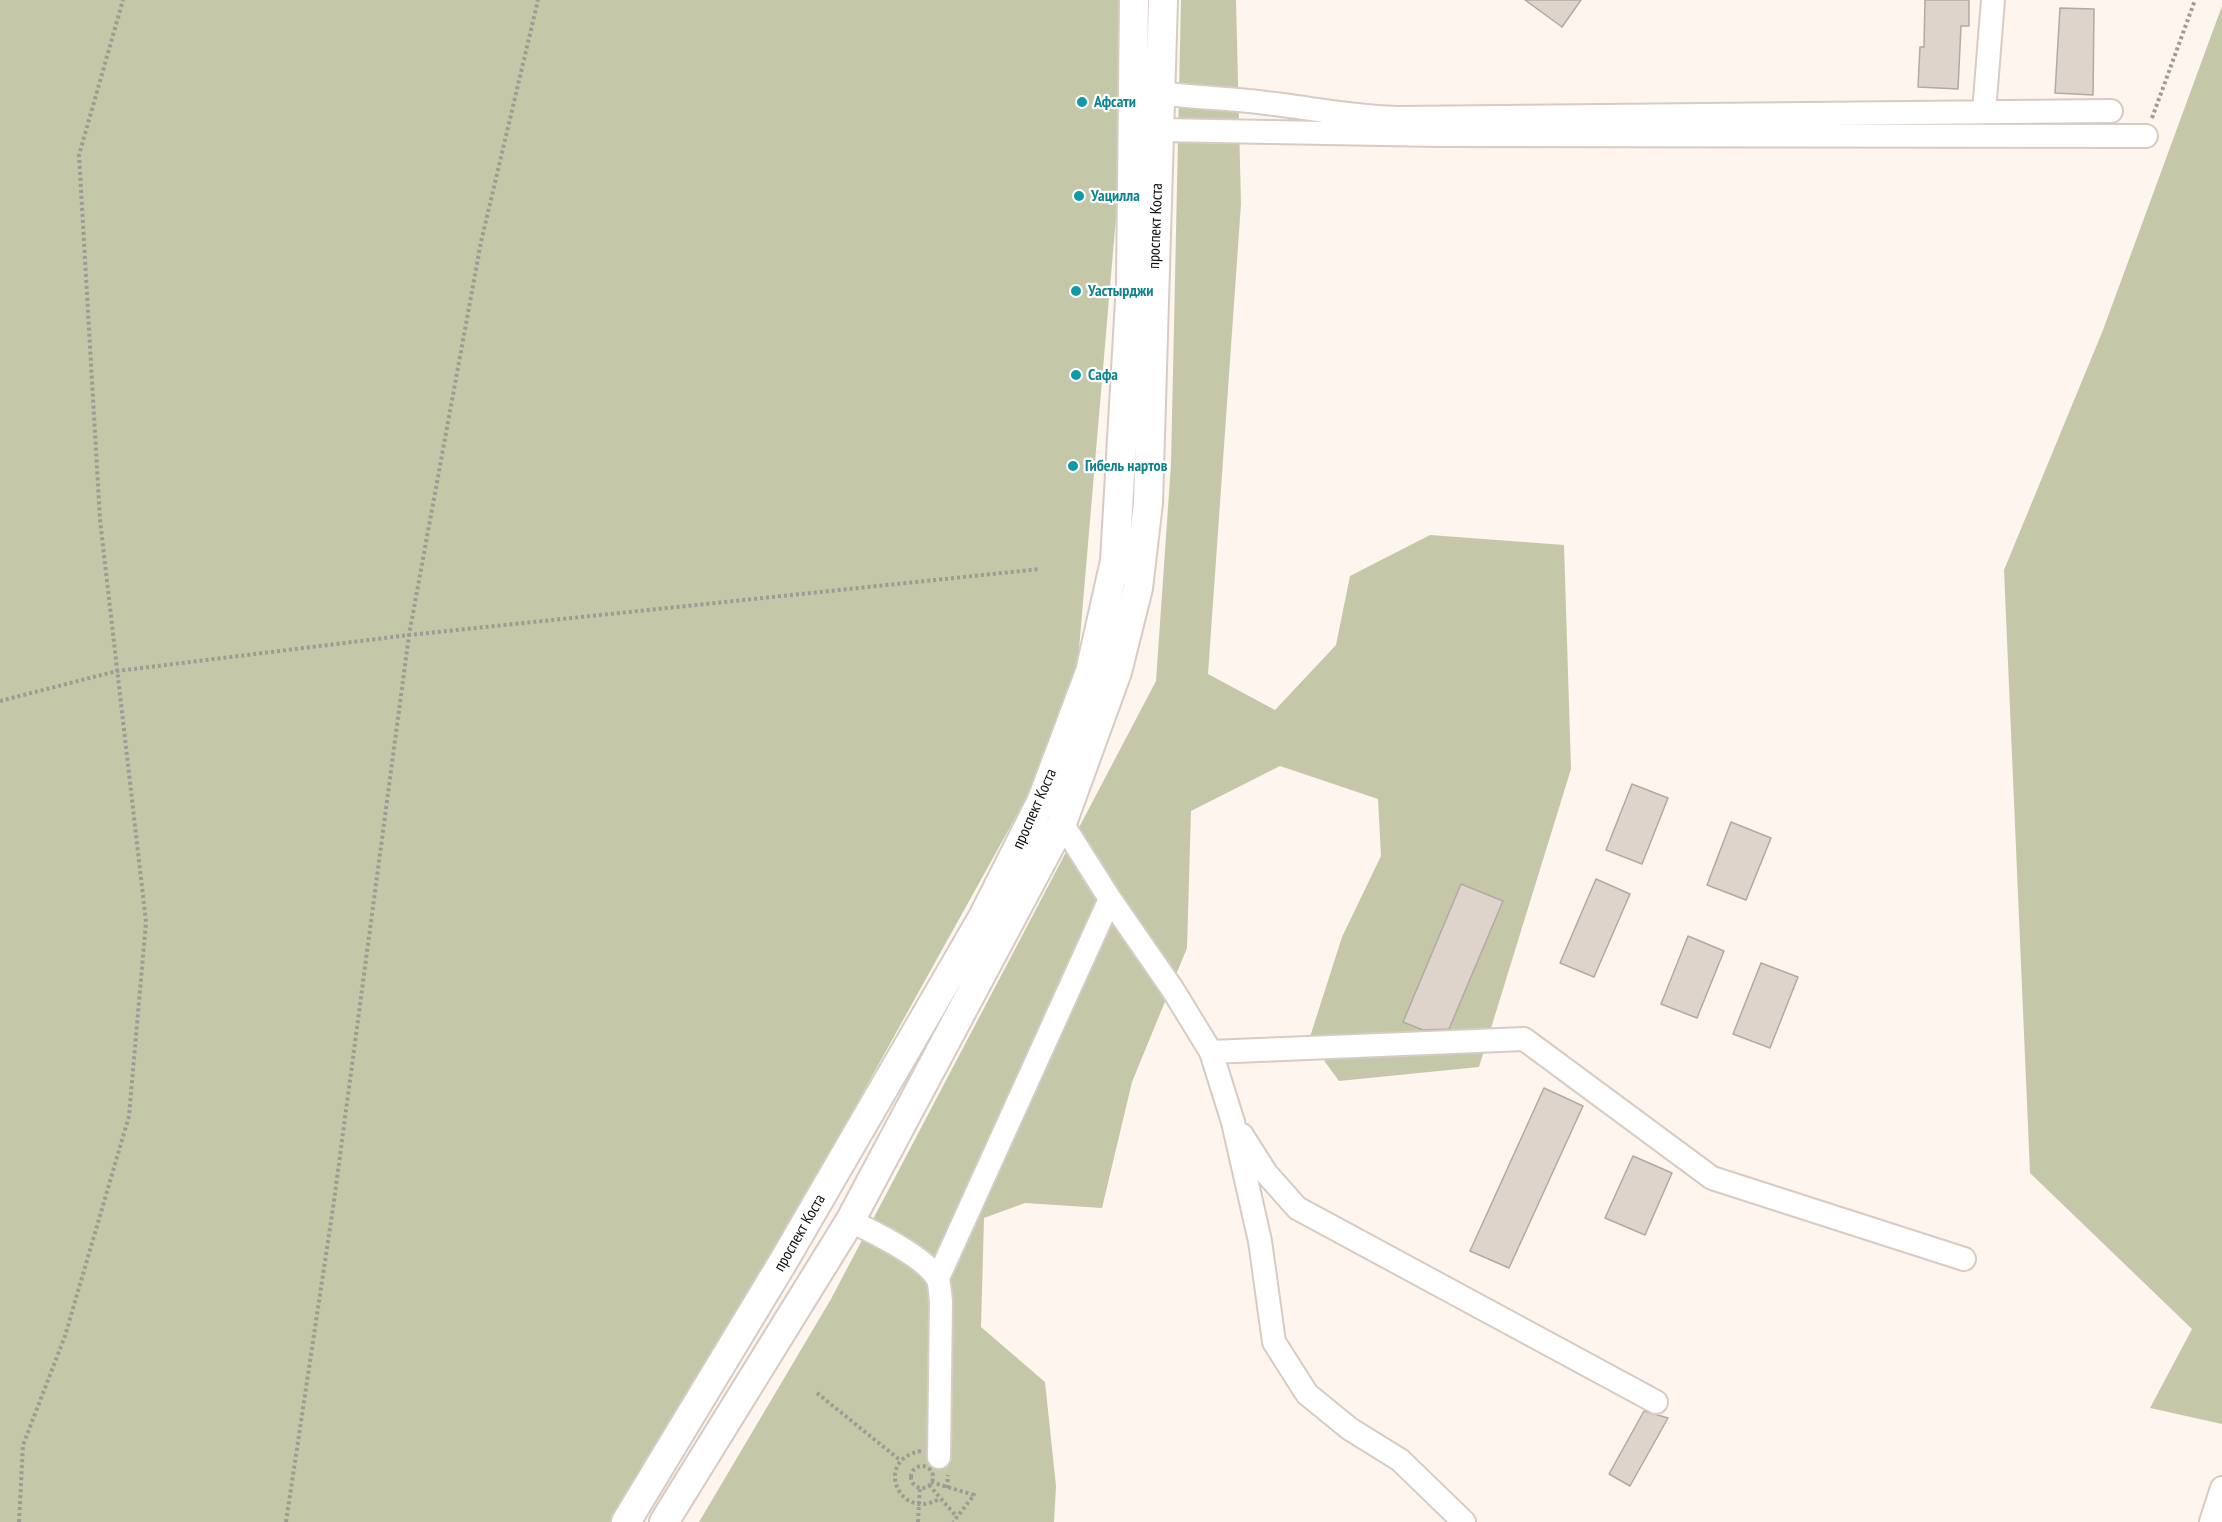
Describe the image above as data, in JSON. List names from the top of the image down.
{
  "streets": {
    "main road": ["проспект Коста"]
  },
  "places": [
    "Афсати",
    "Уацилла",
    "Уастырджи",
    "Сафа",
    "Гибель нартов"
  ]
}
